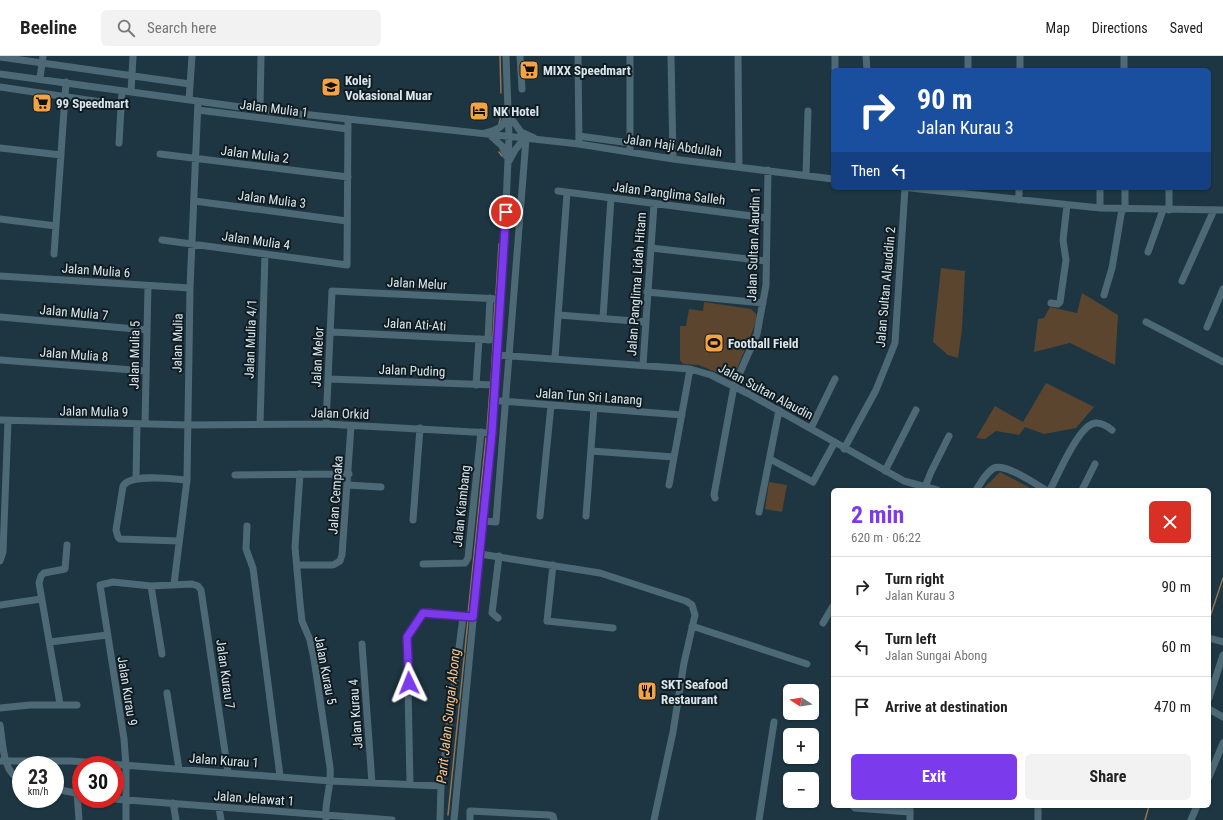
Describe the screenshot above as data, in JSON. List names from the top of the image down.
{
  "streets": {
    "street": [
      "Jalan Mulia 1",
      "Jalan Haji Abdullah",
      "Jalan Mulia 2",
      "Jalan Panglima Salleh",
      "Jalan Mulia 3",
      "Jalan Mulia 4",
      "Jalan Sultan Alaudin 1",
      "Jalan Mulia 6",
      "Jalan Melur",
      "Jalan Panglima Lidah Hitam",
      "Jalan Sultan Alauddin 2",
      "Jalan Mulia 7",
      "Jalan Ati-Ati",
      "Jalan Mulia 4/1",
      "Jalan Mulia",
      "Jalan Mulia 8",
      "Jalan Mulia 5",
      "Jalan Melor",
      "Jalan Puding",
      "Jalan Sultan Alaudin",
      "Jalan Tun Sri Lanang",
      "Jalan Mulia 9",
      "Jalan Orkid",
      "Jalan Cempaka",
      "Jalan Kiambang",
      "Jalan Kurau 5",
      "Jalan Kurau 7",
      "Jalan Kurau 9",
      "Jalan Kurau 4",
      "Jalan Kurau 1",
      "Jalan Jelawat 1"
    ]
  },
  "crossings": [
    ["Jalan Mulia 1", "Jalan Mulia"],
    ["Jalan Haji Abdullah", "Jalan Sultan Alaudin 1"],
    ["Jalan Haji Abdullah", "Jalan Mulia"],
    ["Jalan Mulia 2", "Jalan Mulia"],
    ["Jalan Panglima Salleh", "Jalan Sultan Alaudin 1"],
    ["Jalan Panglima Salleh", "Jalan Panglima Lidah Hitam"],
    ["Jalan Mulia 3", "Jalan Mulia 4"],
    ["Jalan Mulia 3", "Jalan Mulia"],
    ["Jalan Mulia 4", "Jalan Mulia 4/1"],
    ["Jalan Mulia 4", "Jalan Mulia"],
    ["Jalan Sultan Alaudin 1", "Jalan Sultan Alaudin"],
    ["Jalan Mulia 6", "Jalan Mulia"],
    ["Jalan Mulia 6", "Jalan Mulia 5"],
    ["Jalan Melur", "Jalan Melor"],
    ["Jalan Panglima Lidah Hitam", "Jalan Sultan Alaudin"],
    ["Jalan Sultan Alauddin 2", "Jalan Sultan Alaudin"],
    ["Jalan Mulia 7", "Jalan Mulia 5"],
    ["Jalan Ati-Ati", "Jalan Melor"],
    ["Jalan Mulia 4/1", "Jalan Orkid"],
    ["Jalan Mulia", "Jalan Mulia 9"],
    ["Jalan Mulia", "Jalan Orkid"],
    ["Jalan Mulia", "Jalan Kurau 7"],
    ["Jalan Mulia 8", "Jalan Mulia 5"],
    ["Jalan Mulia 5", "Jalan Mulia 9"],
    ["Jalan Melor", "Jalan Puding"],
    ["Jalan Melor", "Jalan Orkid"],
    ["Jalan Mulia 9", "Jalan Orkid"],
    ["Jalan Orkid", "Jalan Cempaka"],
    ["Jalan Orkid", "Jalan Kiambang"],
    ["Jalan Cempaka", "Jalan Kurau 5"],
    ["Jalan Kurau 5", "Jalan Kurau 1"],
    ["Jalan Kurau 5", "Jalan Jelawat 1"],
    ["Jalan Kurau 7", "Jalan Kurau 1"],
    ["Jalan Kurau 9", "Jalan Kurau 1"],
    ["Jalan Kurau 9", "Jalan Jelawat 1"],
    ["Jalan Kurau 4", "Jalan Kurau 1"]
  ],
  "water": ["Parit Jalan Sungai Abong"],
  "places": {
    "supermarket": ["MIXX Speedmart", "99 Speedmart"],
    "school or university": ["Kolej Vokasional Muar"],
    "hotel": ["NK Hotel"],
    "sports": ["Football Field"],
    "restaurant": ["SKT Seafood Restaurant"]
  },
  "north": "left",
  "page": {
    "header": "Beeline",
    "search": "Search here",
    "nav": ["Map", "Directions", "Saved"],
    "turn": ["90 m", "Jalan Kurau 3"],
    "then": "Then",
    "heading": ["2 min", "620 m · 06:22"],
    "list": [
      {
        "name": "Turn right",
        "note": "Jalan Kurau 3",
        "value": "90 m"
      },
      {
        "name": "Turn left",
        "note": "Jalan Sungai Abong",
        "value": "60 m"
      },
      {
        "name": "Arrive at destination",
        "value": "470 m"
      }
    ],
    "map_buttons": ["+", "−"],
    "buttons": ["Exit", "Share"],
    "speed": "23 km/h",
    "limit": "30"
  }
}
